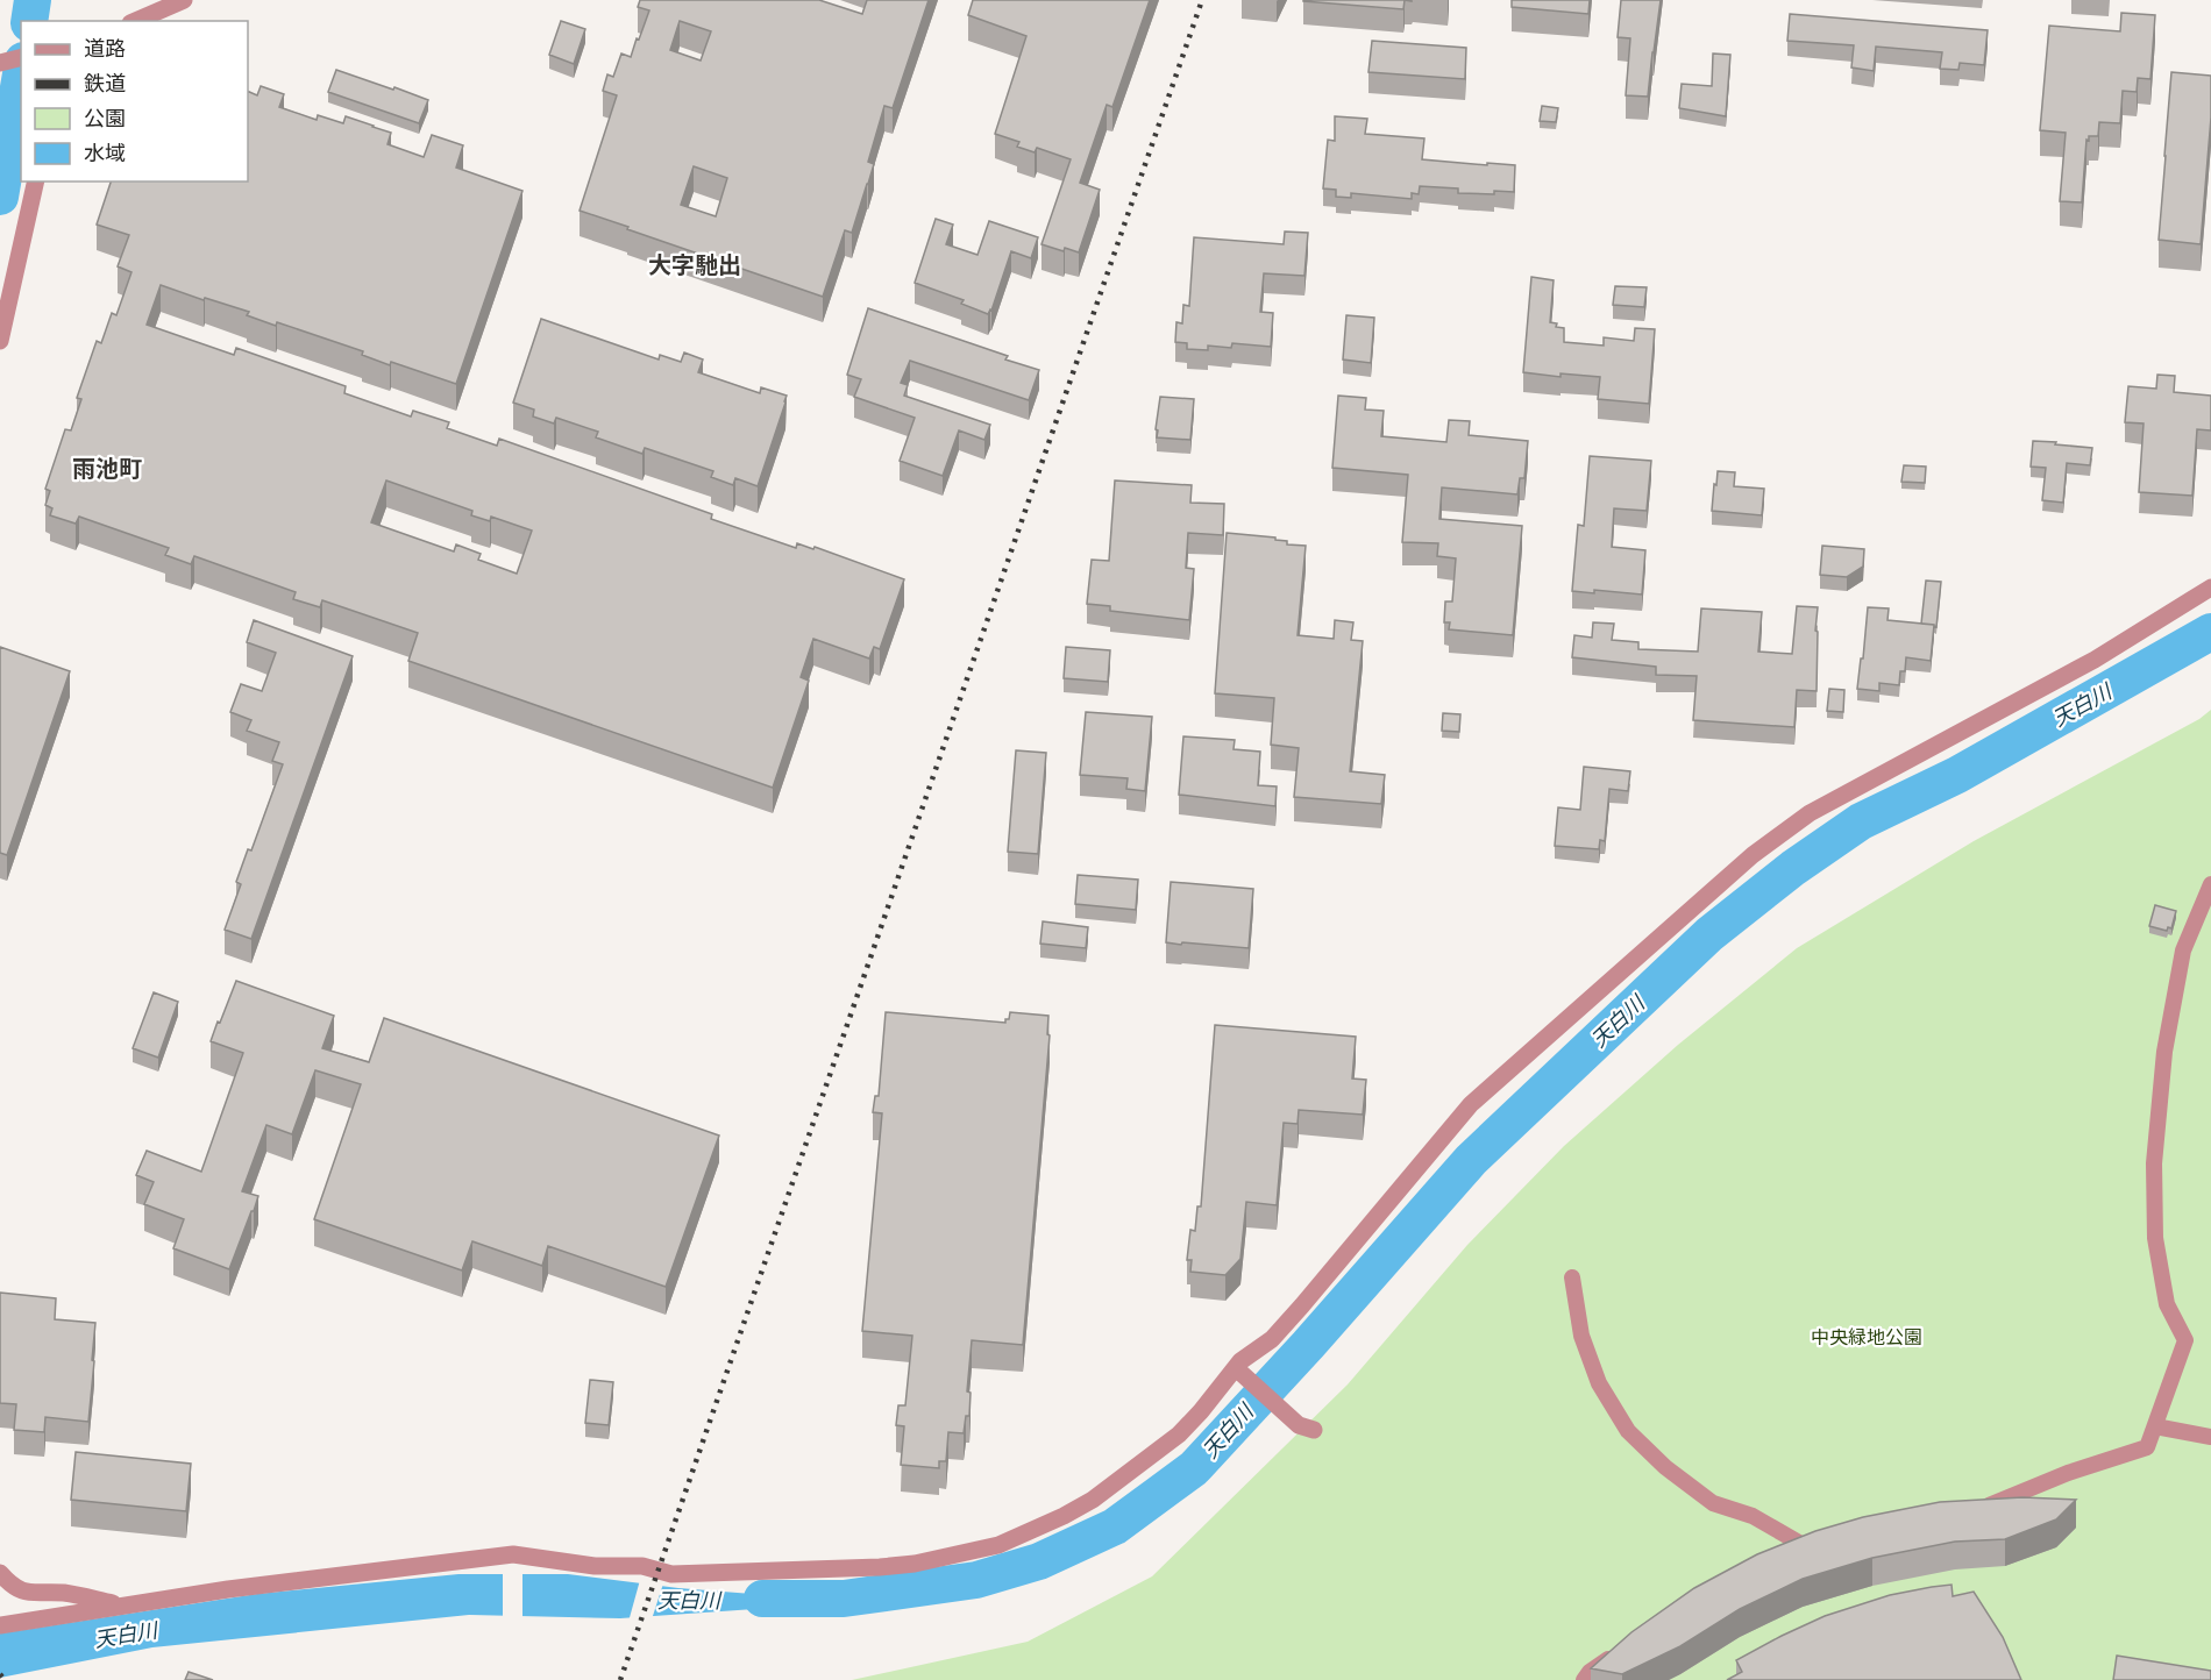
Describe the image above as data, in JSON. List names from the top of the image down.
{
  "districts": ["大字馳出", "雨池町"],
  "water": ["天白川"],
  "parks": ["中央緑地公園"],
  "legend": [
    "道路",
    "鉄道",
    "公園",
    "水域"
  ]
}
